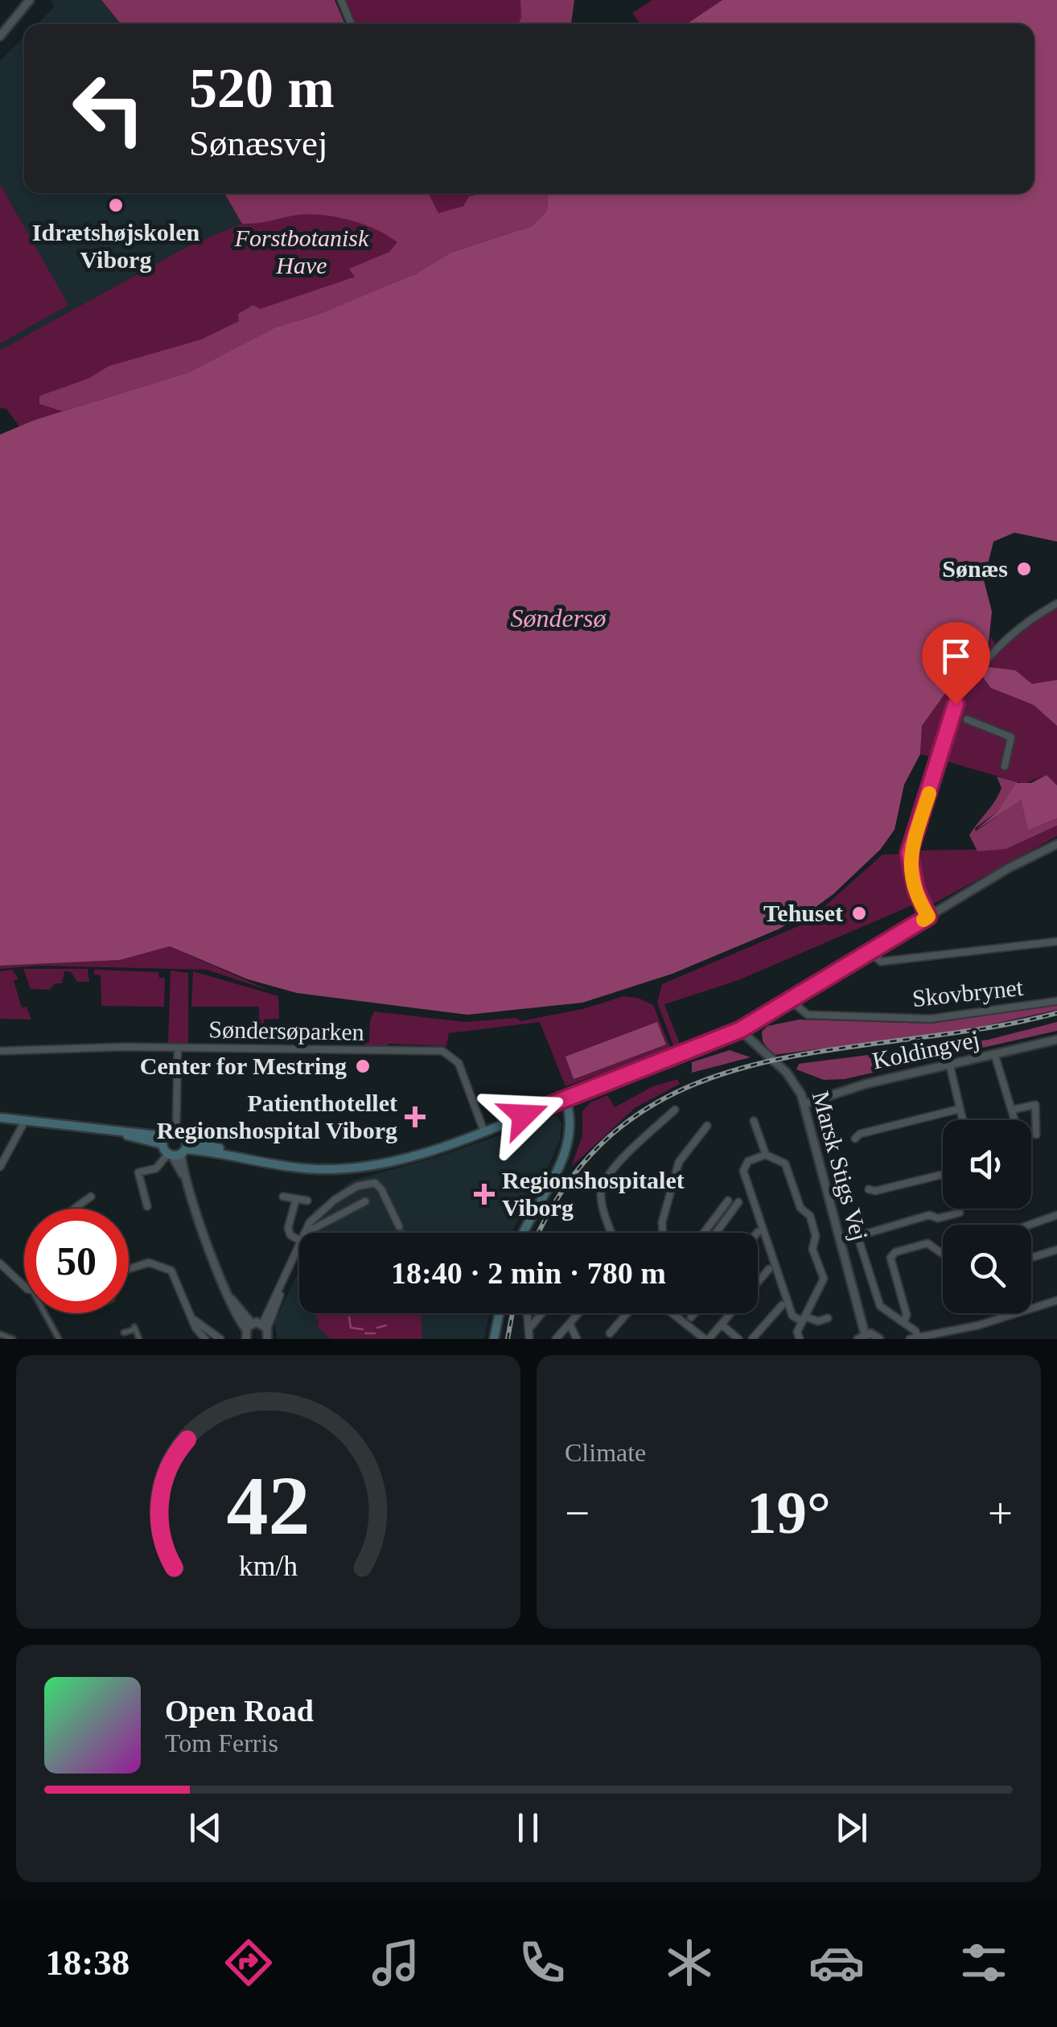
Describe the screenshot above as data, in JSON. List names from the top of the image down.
{
  "streets": {
    "street": [
      "Skovbrynet",
      "Søndersøparken",
      "Koldingvej",
      "Marsk Stigs Vej"
    ]
  },
  "crossings": [
    ["Koldingvej", "Marsk Stigs Vej"]
  ],
  "water": ["Søndersø"],
  "parks": ["Forstbotanisk Have"],
  "places": {
    "other": [
      "Idrætshøjskolen Viborg",
      "Sønæs",
      "Tehuset",
      "Center for Mestring"
    ],
    "health": ["Patienthotellet Regionshospital Viborg", "Regionshospitalet Viborg"]
  },
  "page": {
    "turn": ["520 m", "Sønæsvej"],
    "limit": "50",
    "trip": "18:40 · 2 min · 780 m",
    "tile": "Climate",
    "heat": ["−", "19°", "+"],
    "song": ["Open Road", "Tom Ferris"],
    "tabs": "18:38",
    "gauge": ["42", "km/h"]
  }
}
